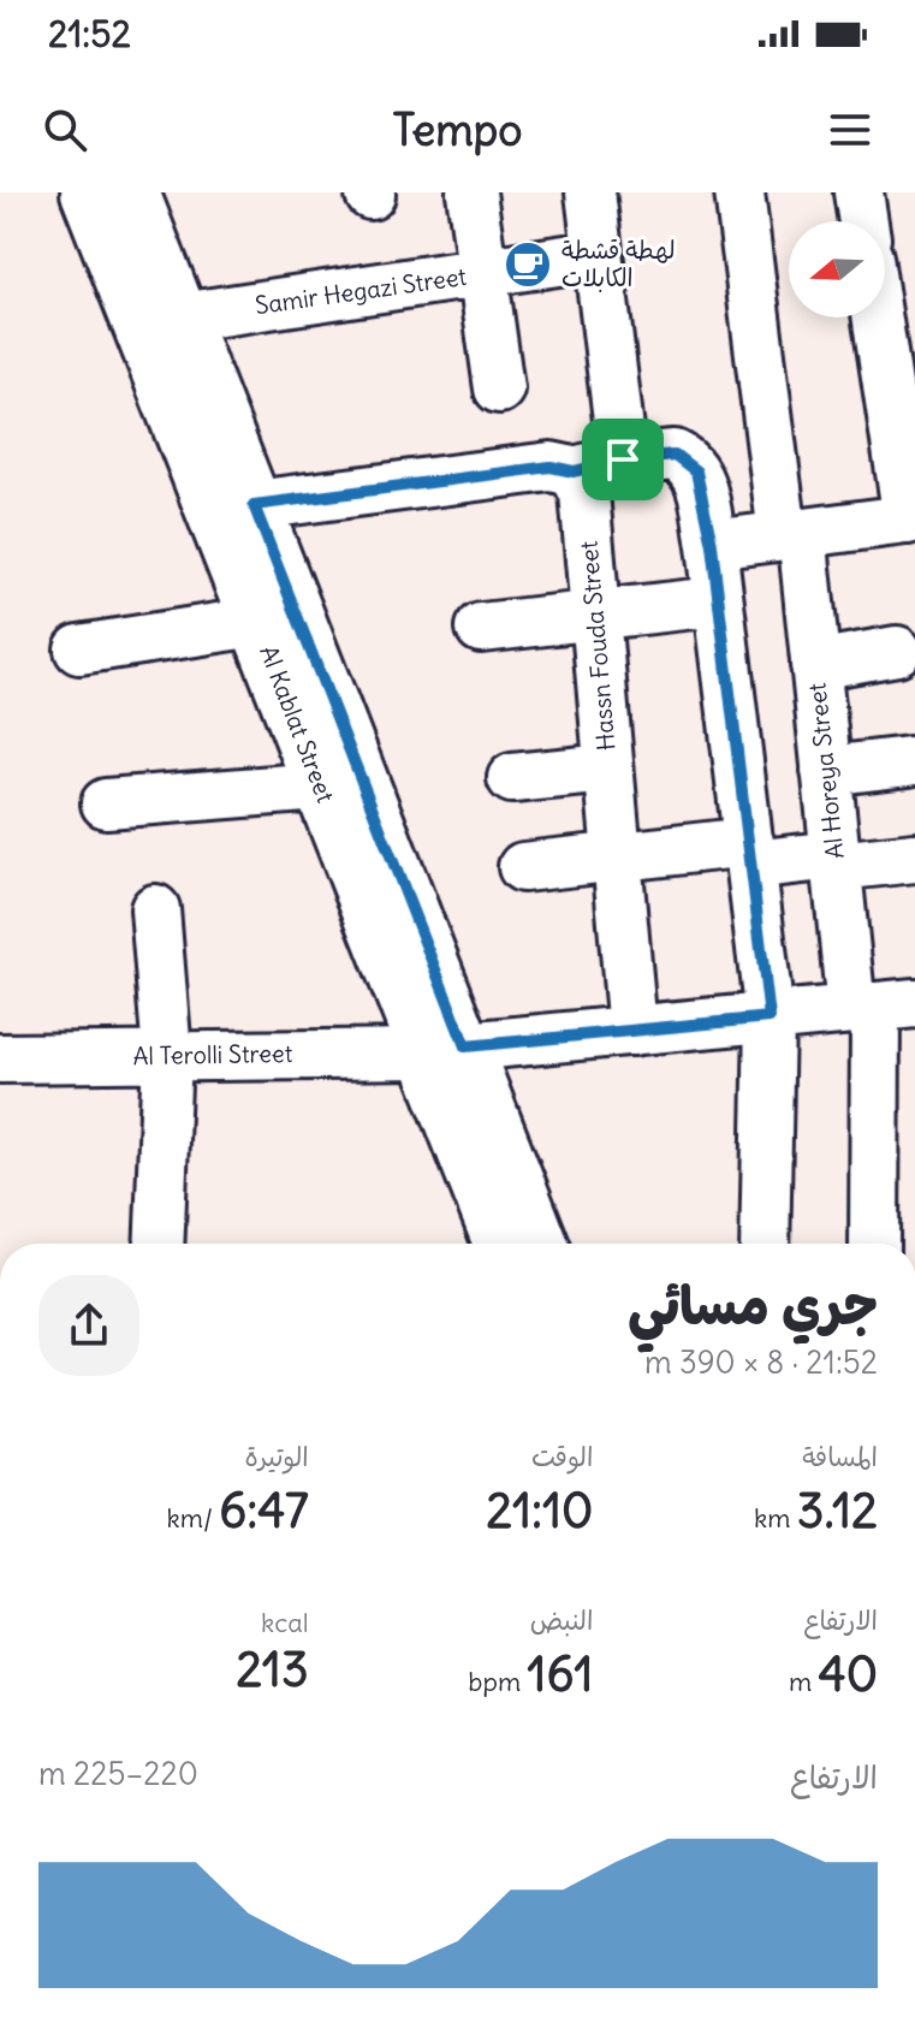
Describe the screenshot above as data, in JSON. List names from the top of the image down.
{
  "streets": {
    "main road": ["Al Kablat Street"],
    "street": [
      "Samir Hegazi Street",
      "Hassn Fouda Street",
      "Al Horeya Street",
      "Al Terolli Street"
    ]
  },
  "crossings": [
    ["Samir Hegazi Street", "Al Kablat Street"],
    ["Hassn Fouda Street", "Al Terolli Street"],
    ["Al Kablat Street", "Al Terolli Street"],
    ["Al Horeya Street", "Al Terolli Street"]
  ],
  "places": {
    "cafe": ["لهطة قشطة الكابلات"]
  },
  "north": "left",
  "page": {
    "status": "21:52",
    "header": "Tempo",
    "heading": ["جري مسائي", "21:52 · 8 × 390 m"],
    "stats": [
      ["المسافة", "3.12 km"],
      ["الوقت", "21:10"],
      ["الوتيرة", "6:47 /km"],
      ["الارتفاع", "40 m"],
      ["النبض", "161 bpm"],
      ["kcal", "213"]
    ],
    "chart": ["الارتفاع", "220–225 m"]
  }
}
